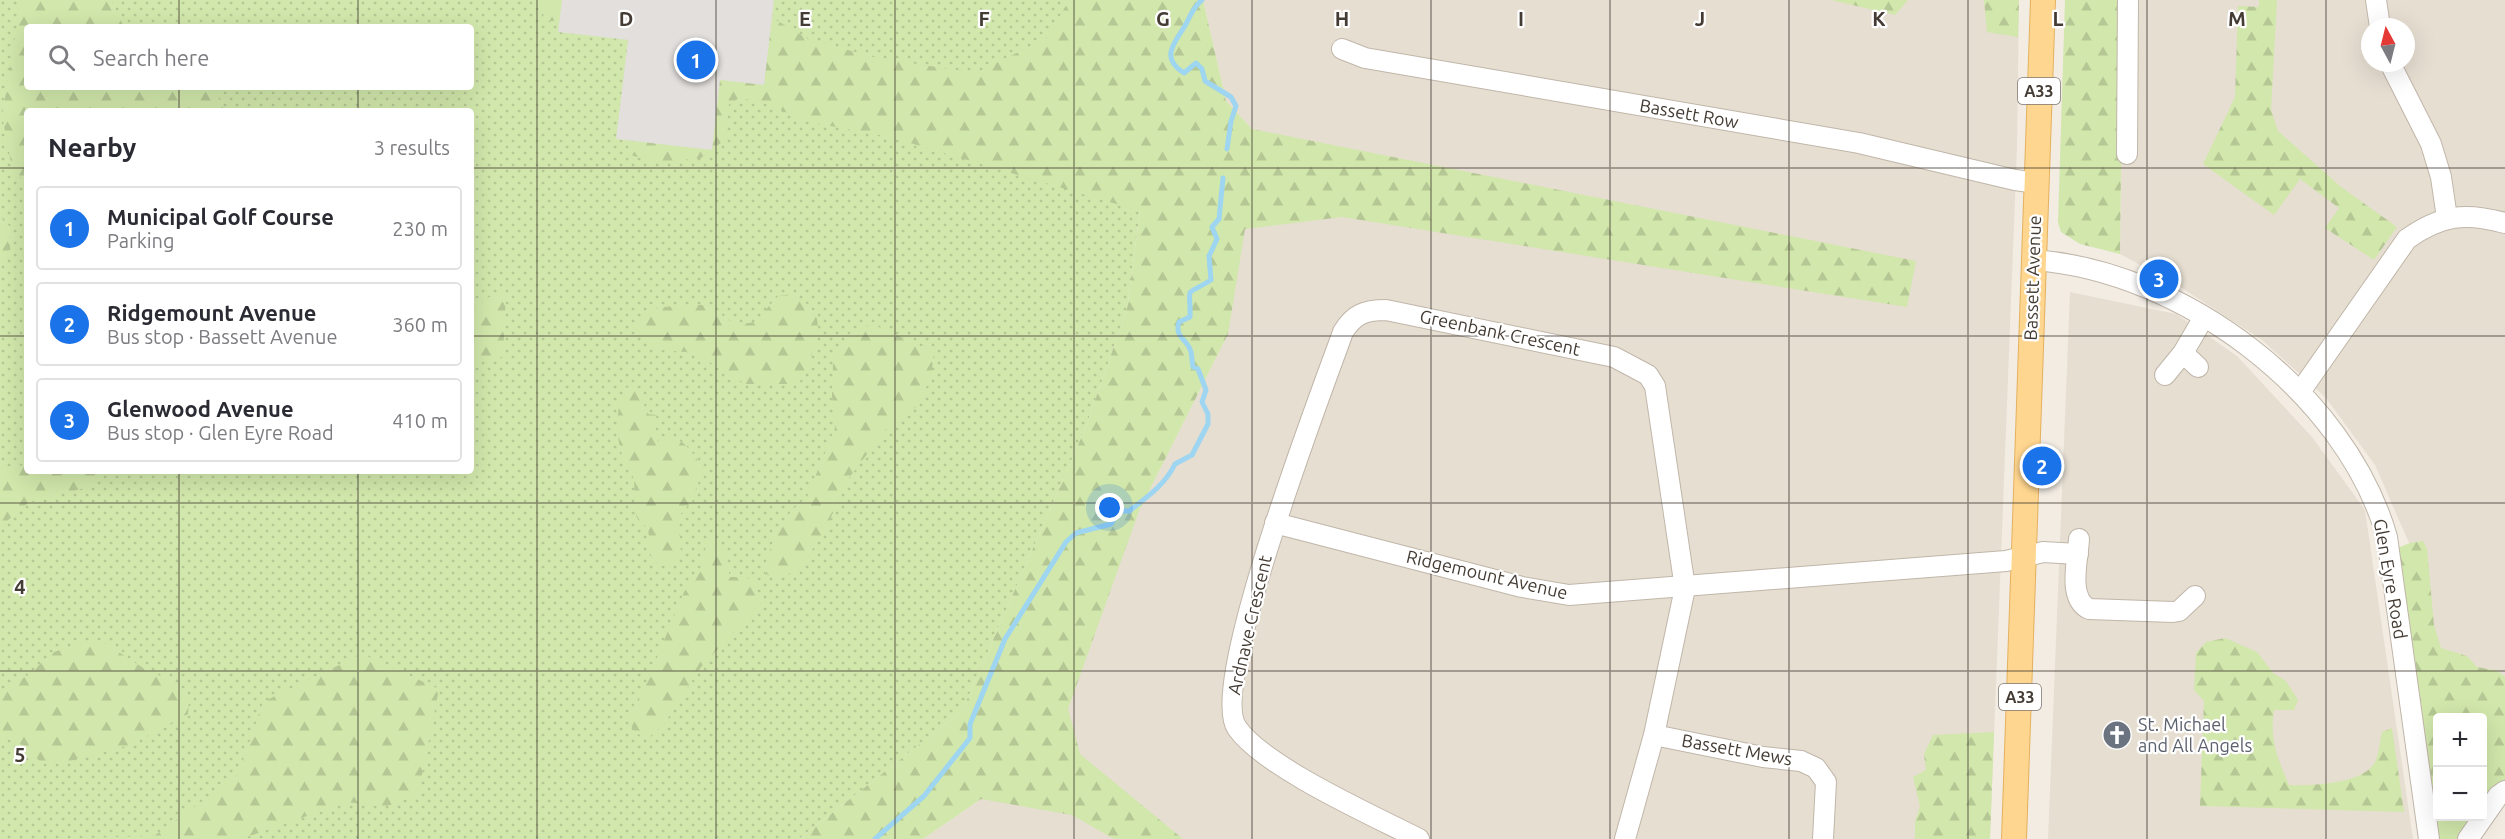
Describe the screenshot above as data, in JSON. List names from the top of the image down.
{
  "streets": {
    "main road": ["A33", "Bassett Avenue"],
    "street": [
      "Bassett Row",
      "Greenbank Crescent",
      "Ridgemount Avenue",
      "Glen Eyre Road",
      "Ardnave Crescent",
      "Bassett Mews"
    ]
  },
  "crossings": [
    ["Bassett Row", "Bassett Avenue"],
    ["Bassett Avenue", "Ridgemount Avenue"],
    ["Bassett Avenue", "Glen Eyre Road"],
    ["Greenbank Crescent", "Ridgemount Avenue"],
    ["Greenbank Crescent", "Ardnave Crescent"],
    ["Ridgemount Avenue", "Ardnave Crescent"]
  ],
  "places": {
    "church": ["St. Michael and All Angels"]
  },
  "north": "top",
  "page": {
    "search": "Search here",
    "pins": ["1", "3", "2"],
    "heading": ["Nearby", "3 results"],
    "list": [
      {
        "mark": "1",
        "name": "Municipal Golf Course",
        "note": "Parking",
        "value": "230 m"
      },
      {
        "mark": "2",
        "name": "Ridgemount Avenue",
        "note": "Bus stop · Bassett Avenue",
        "value": "360 m"
      },
      {
        "mark": "3",
        "name": "Glenwood Avenue",
        "note": "Bus stop · Glen Eyre Road",
        "value": "410 m"
      }
    ],
    "map_buttons": ["+", "−"]
  },
  "grid": {
    "columns": [
      "D",
      "E",
      "F",
      "G",
      "H",
      "I",
      "J",
      "K",
      "L",
      "M"
    ],
    "rows": ["4", "5"]
  }
}
